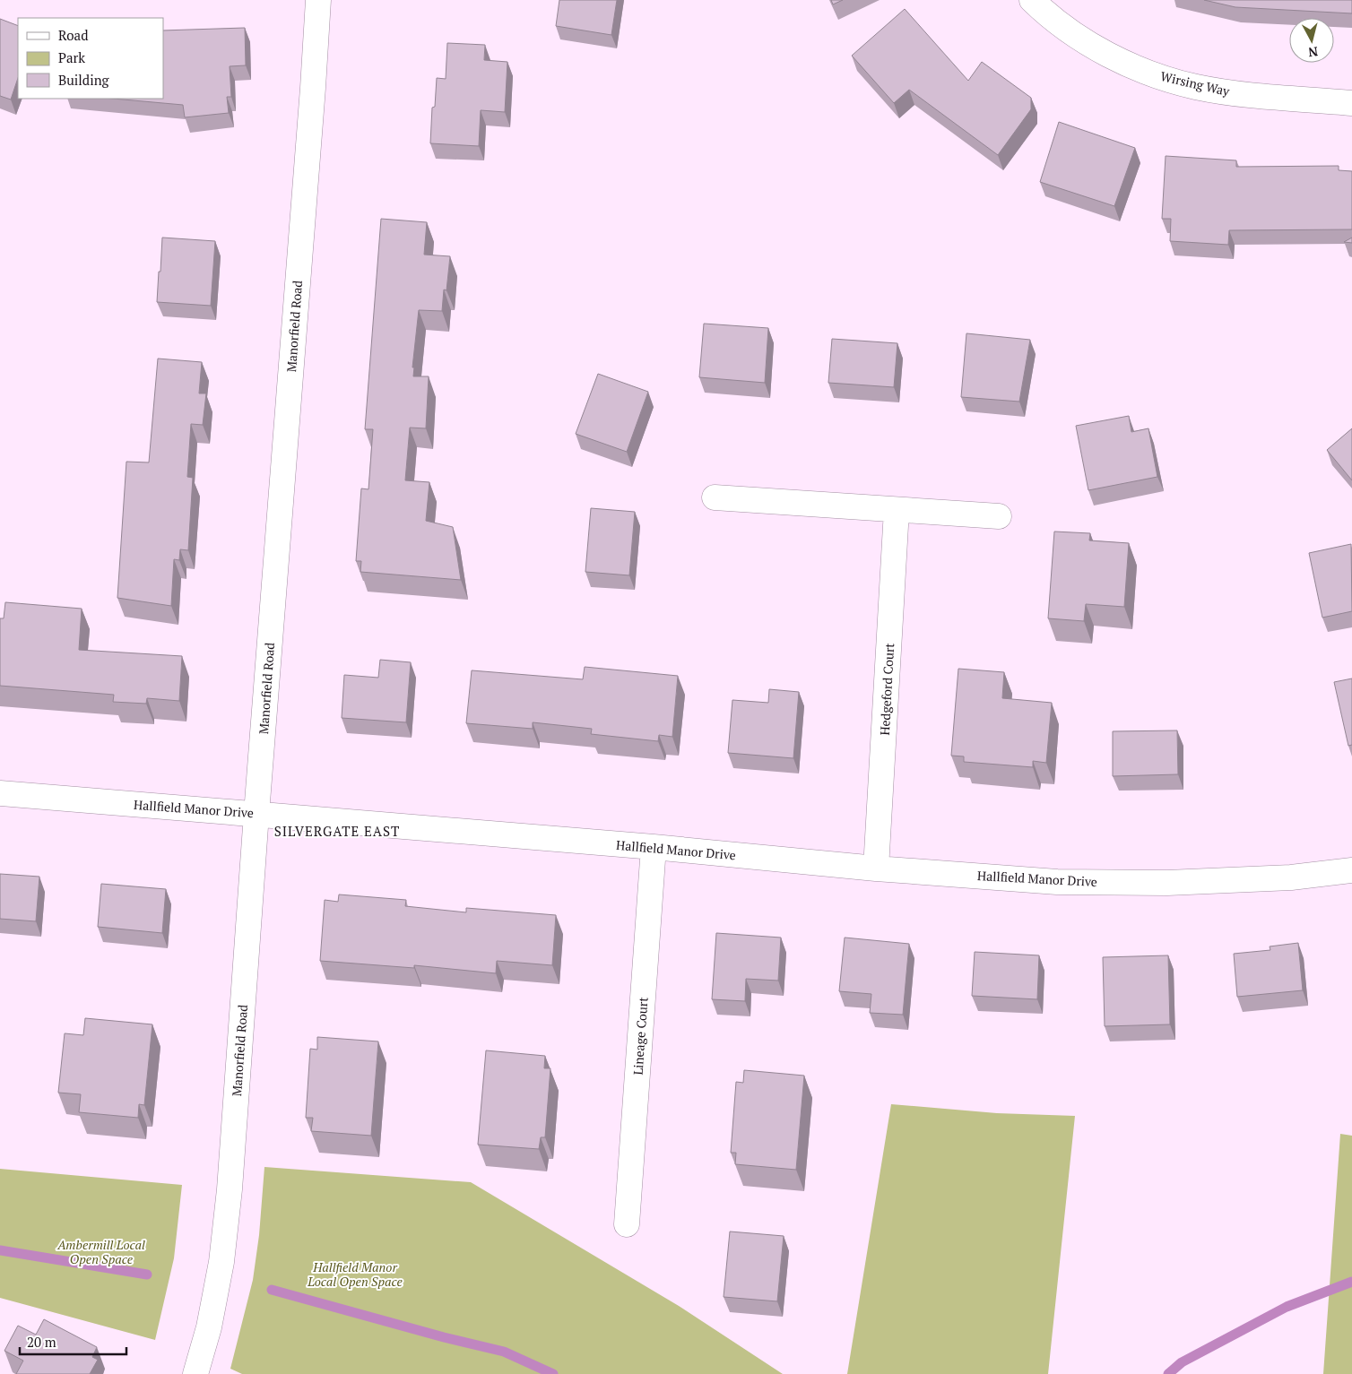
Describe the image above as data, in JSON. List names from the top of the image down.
{
  "streets": {
    "street": [
      "Wirsing Way",
      "Manorfield Road",
      "Hedgeford Court",
      "Hallfield Manor Drive",
      "Lineage Court"
    ]
  },
  "crossings": [
    ["Manorfield Road", "Hallfield Manor Drive"],
    ["Hedgeford Court", "Hallfield Manor Drive"],
    ["Hallfield Manor Drive", "Lineage Court"]
  ],
  "districts": ["SILVERGATE EAST"],
  "parks": ["Ambermill Local Open Space", "Hallfield Manor Local Open Space"],
  "legend": ["Road", "Park", "Building"],
  "scale_bar": "20 m",
  "north": "bottom"
}
